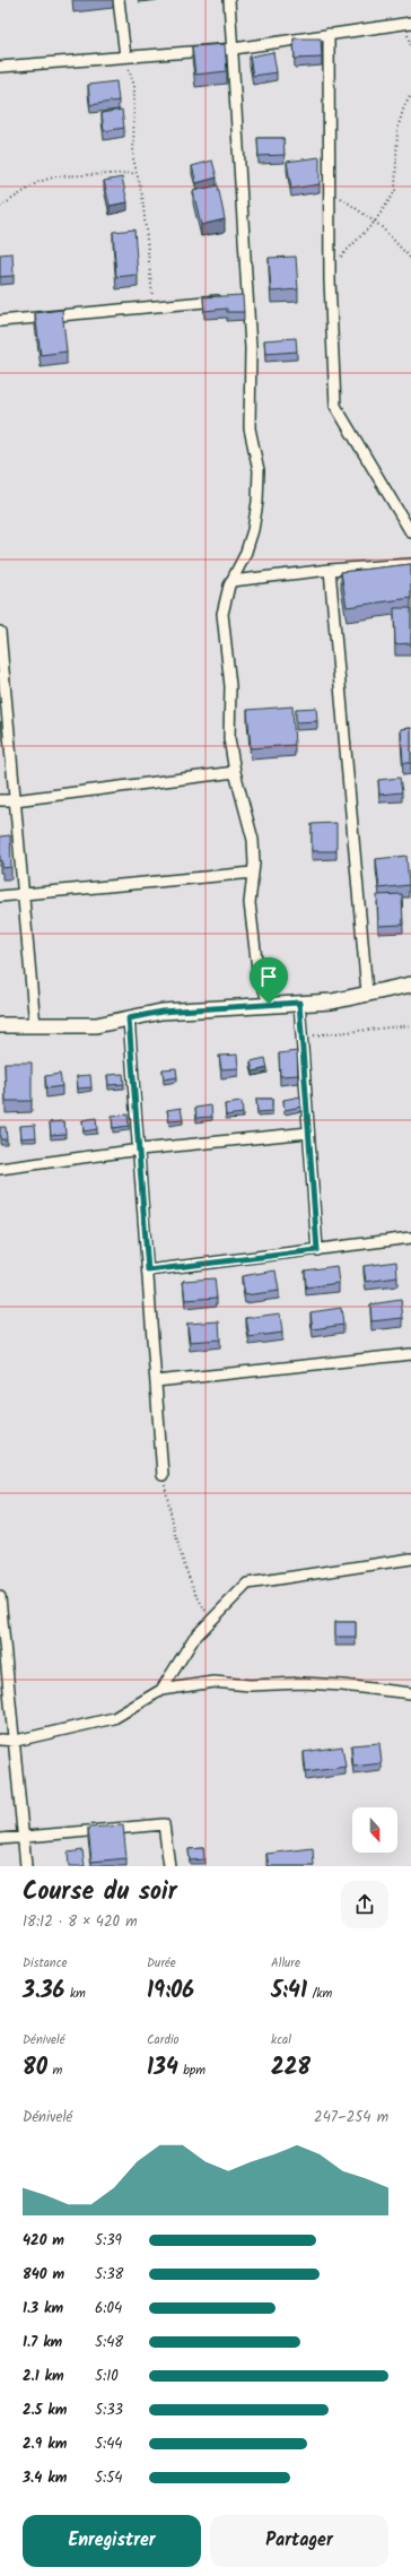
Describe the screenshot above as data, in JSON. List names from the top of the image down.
{
  "north": "bottom",
  "page": {
    "heading": ["Course du soir", "18:12 · 8 × 420 m"],
    "stats": [
      ["Distance", "3.36 km"],
      ["Durée", "19:06"],
      ["Allure", "5:41 /km"],
      ["Dénivelé", "80 m"],
      ["Cardio", "134 bpm"],
      ["kcal", "228"]
    ],
    "chart": ["Dénivelé", "247–254 m"],
    "list": [
      {
        "name": "420 m",
        "note": "5:39"
      },
      {
        "name": "840 m",
        "note": "5:38"
      },
      {
        "name": "1.3 km",
        "note": "6:04"
      },
      {
        "name": "1.7 km",
        "note": "5:48"
      },
      {
        "name": "2.1 km",
        "note": "5:10"
      },
      {
        "name": "2.5 km",
        "note": "5:33"
      },
      {
        "name": "2.9 km",
        "note": "5:44"
      },
      {
        "name": "3.4 km",
        "note": "5:54"
      }
    ],
    "buttons": ["Enregistrer", "Partager"]
  }
}
